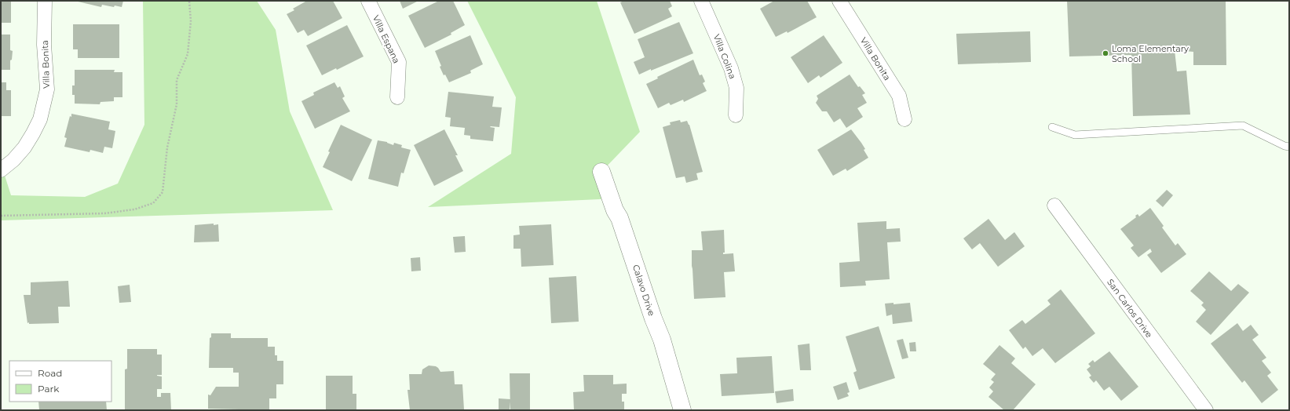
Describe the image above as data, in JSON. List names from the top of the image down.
{
  "streets": {
    "street": [
      "Villa Espana",
      "Villa Colina",
      "Villa Bonita",
      "Calavo Drive",
      "San Carlos Drive"
    ]
  },
  "places": ["Loma Elementary School"],
  "legend": ["Road", "Park"]
}
